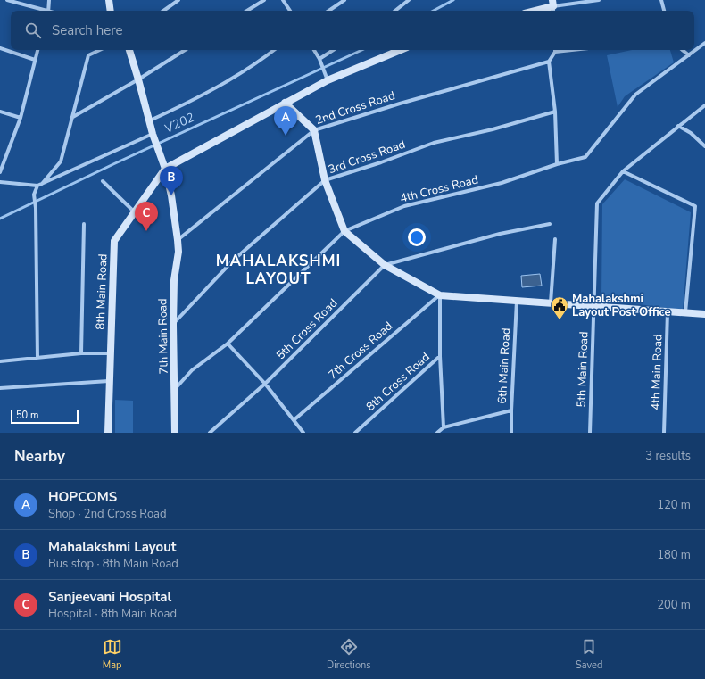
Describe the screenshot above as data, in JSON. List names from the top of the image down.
{
  "streets": {
    "street": [
      "2nd Cross Road",
      "3rd Cross Road",
      "4th Cross Road",
      "8th Main Road",
      "5th Cross Road",
      "7th Main Road",
      "7th Cross Road",
      "6th Main Road",
      "5th Main Road",
      "4th Main Road",
      "8th Cross Road"
    ]
  },
  "crossings": [
    ["2nd Cross Road", "7th Main Road"],
    ["3rd Cross Road", "7th Main Road"],
    ["4th Cross Road", "7th Main Road"],
    ["8th Main Road", "7th Main Road"],
    ["7th Cross Road", "8th Cross Road"]
  ],
  "districts": ["MAHALAKSHMI LAYOUT"],
  "water": ["V202"],
  "places": {
    "public building": ["Mahalakshmi Layout Post Office"]
  },
  "scale_bar": "50 m",
  "page": {
    "search": "Search here",
    "pins": ["A", "B", "C"],
    "scale": "50 m",
    "heading": ["Nearby", "3 results"],
    "list": [
      {
        "mark": "A",
        "name": "HOPCOMS",
        "note": "Shop · 2nd Cross Road",
        "value": "120 m"
      },
      {
        "mark": "B",
        "name": "Mahalakshmi Layout",
        "note": "Bus stop · 8th Main Road",
        "value": "180 m"
      },
      {
        "mark": "C",
        "name": "Sanjeevani Hospital",
        "note": "Hospital · 8th Main Road",
        "value": "200 m"
      }
    ],
    "nav": ["Map", "Directions", "Saved"]
  }
}
